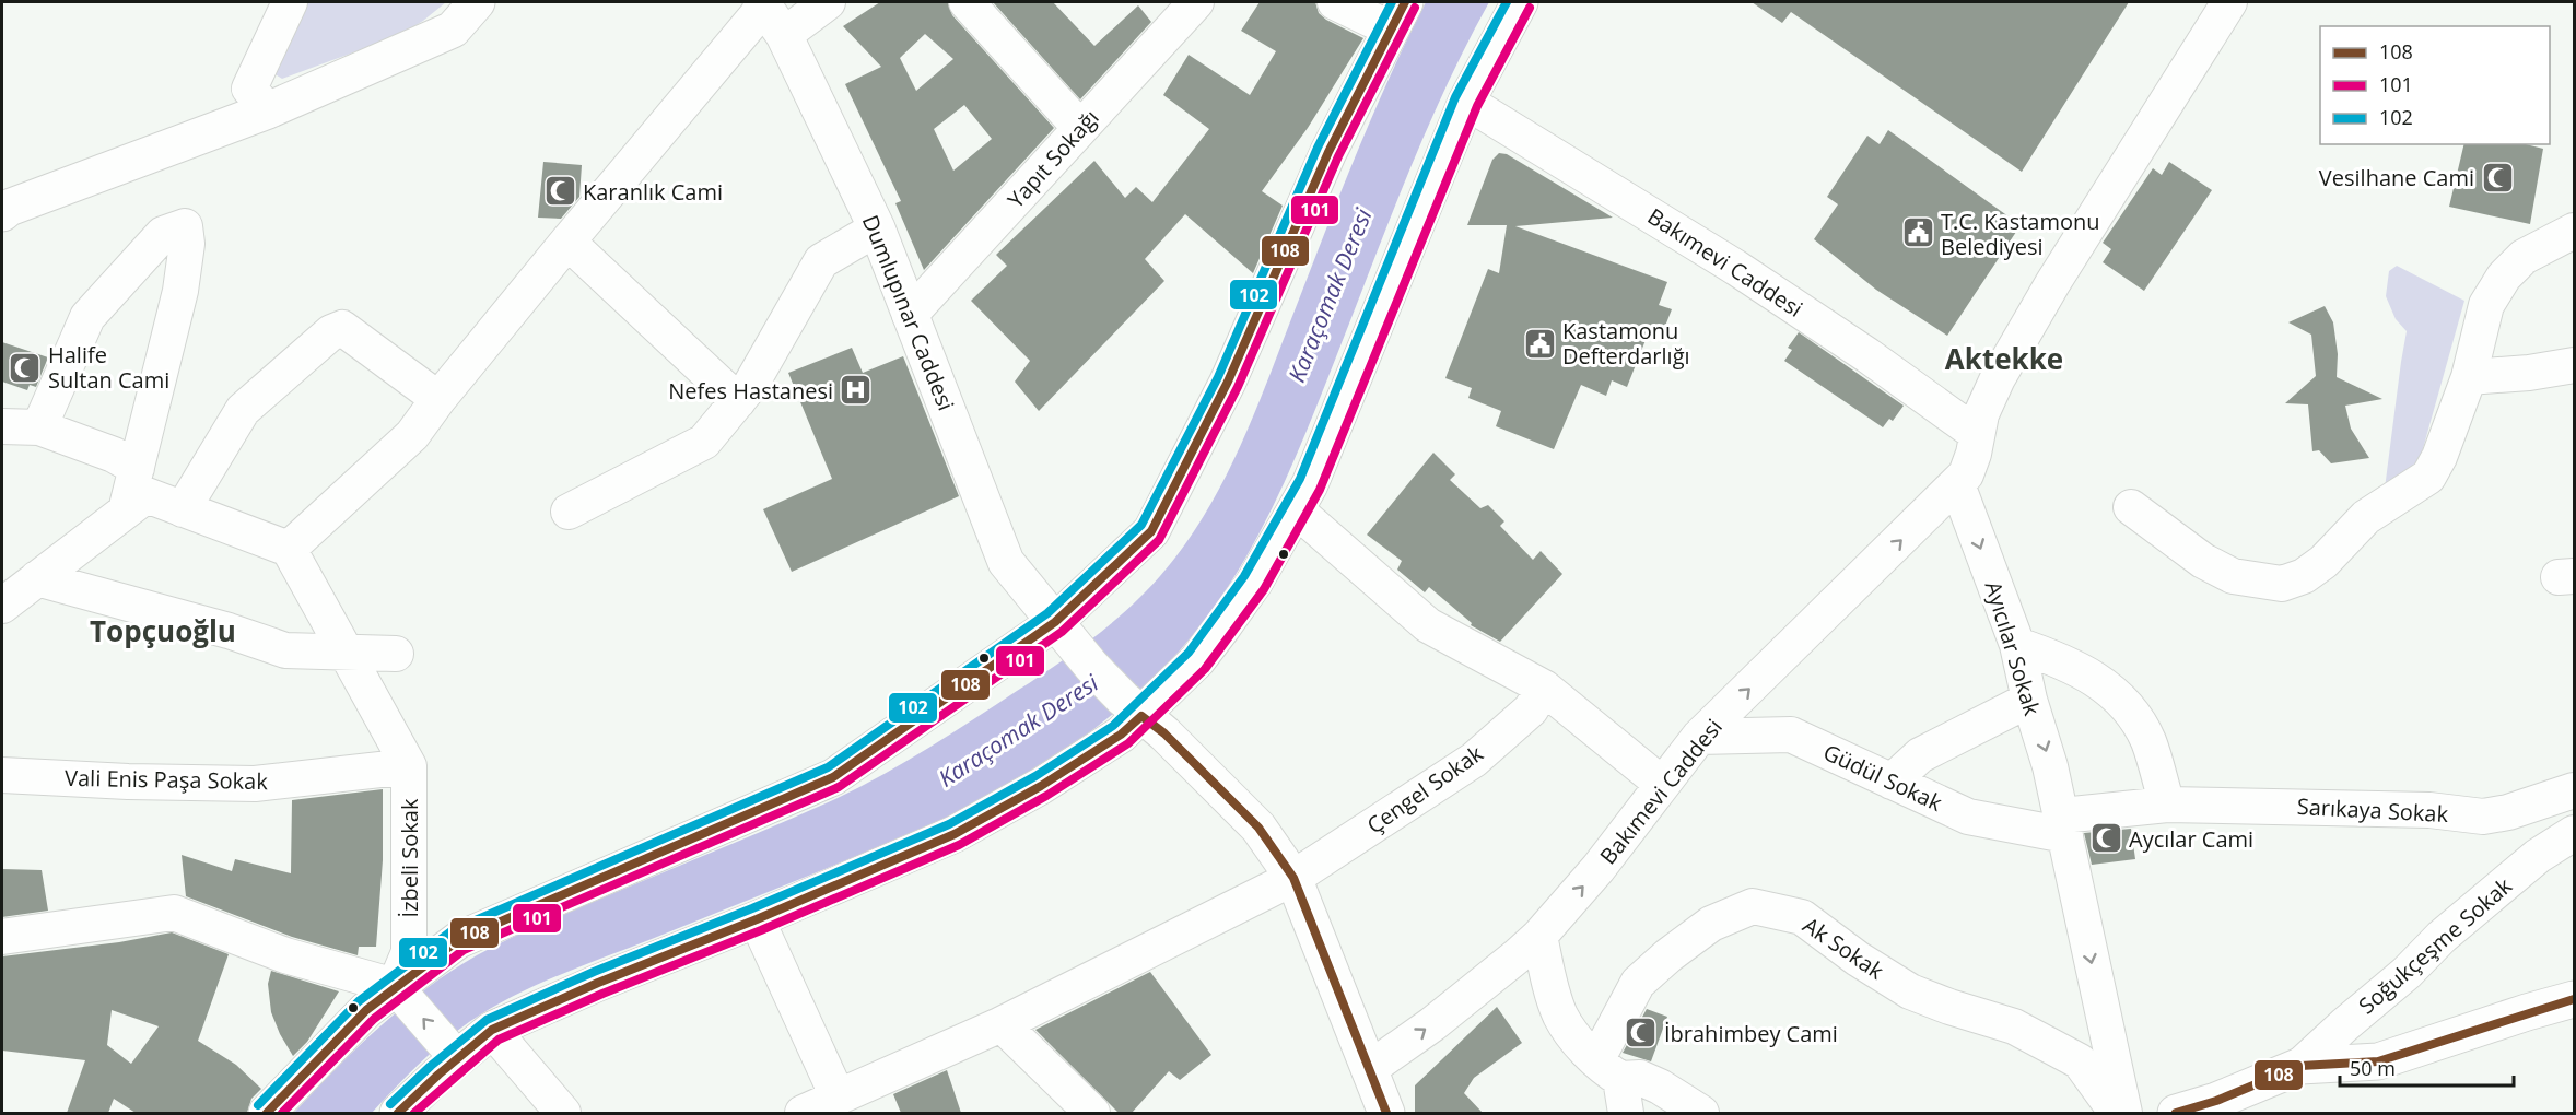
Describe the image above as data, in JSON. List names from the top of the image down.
{
  "streets": {
    "main road": ["Dumlupınar Caddesi"],
    "street": [
      "Yapıt Sokağı",
      "Bakımevi Caddesi",
      "Ayıcılar Sokak",
      "Güdül Sokak",
      "Vali Enis Paşa Sokak",
      "Çengel Sokak",
      "Sarıkaya Sokak",
      "İzbeli Sokak",
      "Soğukçeşme Sokak",
      "Ak Sokak"
    ]
  },
  "crossings": [
    ["Yapıt Sokağı", "Dumlupınar Caddesi"],
    ["Bakımevi Caddesi", "Dumlupınar Caddesi"],
    ["Bakımevi Caddesi", "Ayıcılar Sokak"],
    ["Bakımevi Caddesi", "Güdül Sokak"],
    ["Dumlupınar Caddesi", "Çengel Sokak"],
    ["Ayıcılar Sokak", "Güdül Sokak"],
    ["Vali Enis Paşa Sokak", "İzbeli Sokak"]
  ],
  "one_way": ["Bakımevi Caddesi", "Ayıcılar Sokak"],
  "districts": ["Aktekke", "Topçuoğlu"],
  "water": ["Karaçomak Deresi"],
  "places": {
    "mosque": [
      "Vesilhane Cami",
      "Karanlık Cami",
      "Halife Sultan Cami",
      "Aycılar Cami",
      "İbrahimbey Cami"
    ],
    "public building": ["T.C. Kastamonu Belediyesi", "Kastamonu Defterdarlığı"],
    "hospital": ["Nefes Hastanesi"]
  },
  "lines": ["transit line 108", "transit line 102", "transit line 101"],
  "legend": ["108", "101", "102"],
  "scale_bar": "50 m"
}
